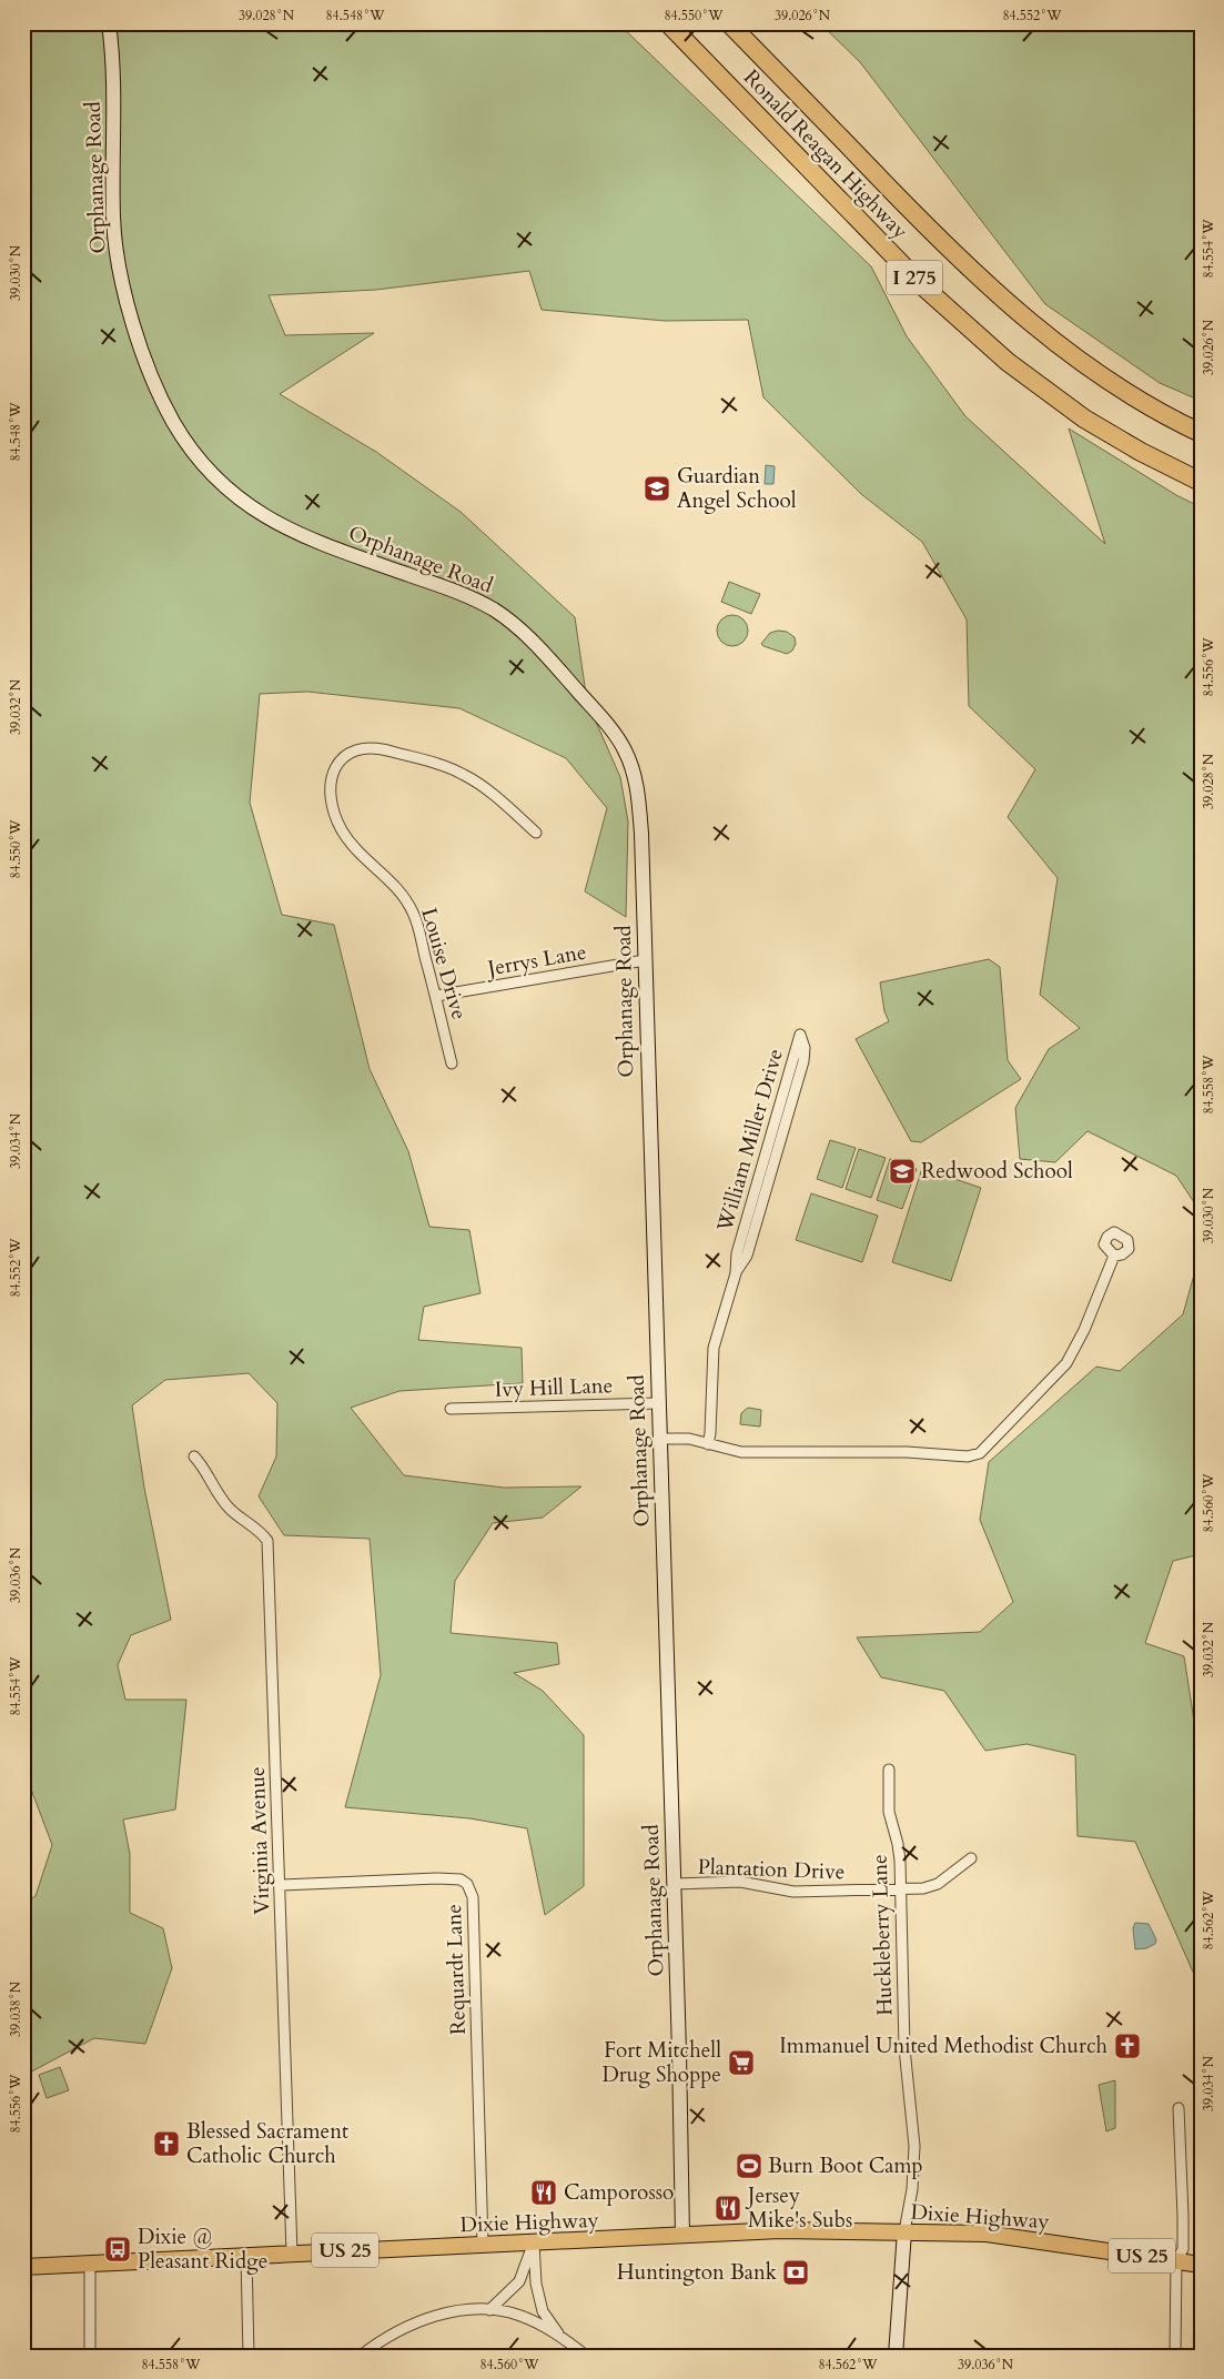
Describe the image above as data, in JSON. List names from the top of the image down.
{
  "streets": {
    "highway": ["Ronald Reagan Highway", "I 275"],
    "main road": ["Orphanage Road", "Dixie Highway", "US 25"],
    "street": [
      "Jerrys Lane",
      "Louise Drive",
      "William Miller Drive",
      "Ivy Hill Lane",
      "Virginia Avenue",
      "Plantation Drive",
      "Huckleberry Lane",
      "Requardt Lane"
    ]
  },
  "crossings": [
    ["Orphanage Road", "Jerrys Lane"],
    ["Orphanage Road", "Ivy Hill Lane"],
    ["Orphanage Road", "Plantation Drive"],
    ["Orphanage Road", "Dixie Highway"],
    ["Jerrys Lane", "Louise Drive"],
    ["Virginia Avenue", "Requardt Lane"],
    ["Virginia Avenue", "Dixie Highway"],
    ["Plantation Drive", "Huckleberry Lane"],
    ["Huckleberry Lane", "Dixie Highway"],
    ["Requardt Lane", "Dixie Highway"]
  ],
  "places": {
    "school or university": ["Guardian Angel School", "Redwood School"],
    "church": ["Immanuel United Methodist Church", "Blessed Sacrament Catholic Church"],
    "supermarket": ["Fort Mitchell Drug Shoppe"],
    "sports": ["Burn Boot Camp"],
    "restaurant": ["Camporosso", "Jersey Mike's Subs"],
    "bus stop": ["Dixie @ Pleasant Ridge"],
    "bank": ["Huntington Bank"]
  },
  "coordinates": [
    "39.028°N",
    "84.548°W",
    "84.550°W",
    "39.026°N",
    "84.552°W",
    "84.554°W",
    "39.030°N",
    "84.556°W",
    "39.032°N",
    "84.558°W",
    "39.034°N",
    "84.560°W",
    "39.036°N",
    "84.562°W",
    "39.038°N"
  ]
}
